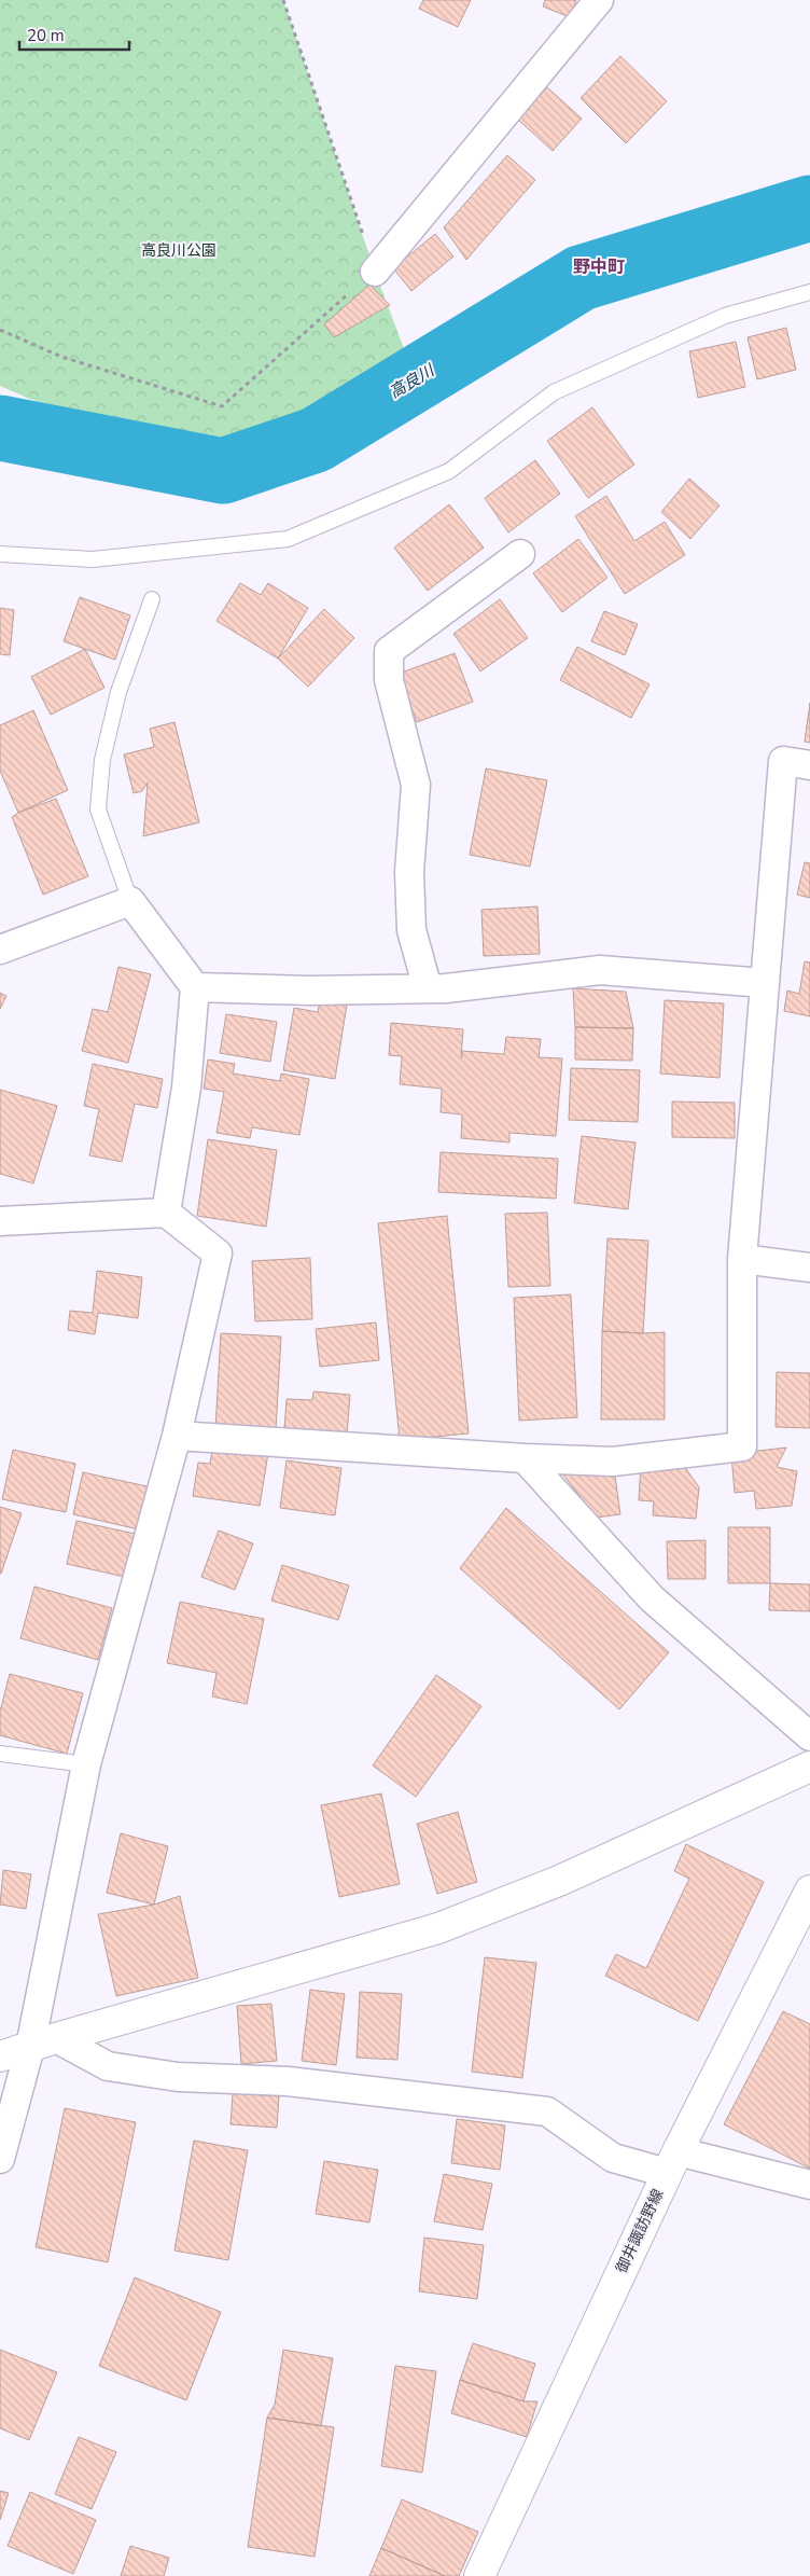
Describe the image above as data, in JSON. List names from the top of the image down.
{
  "streets": {
    "street": ["御井諏訪野線"]
  },
  "districts": ["野中町"],
  "water": ["高良川"],
  "parks": ["高良川公園"],
  "scale_bar": "20 m"
}
